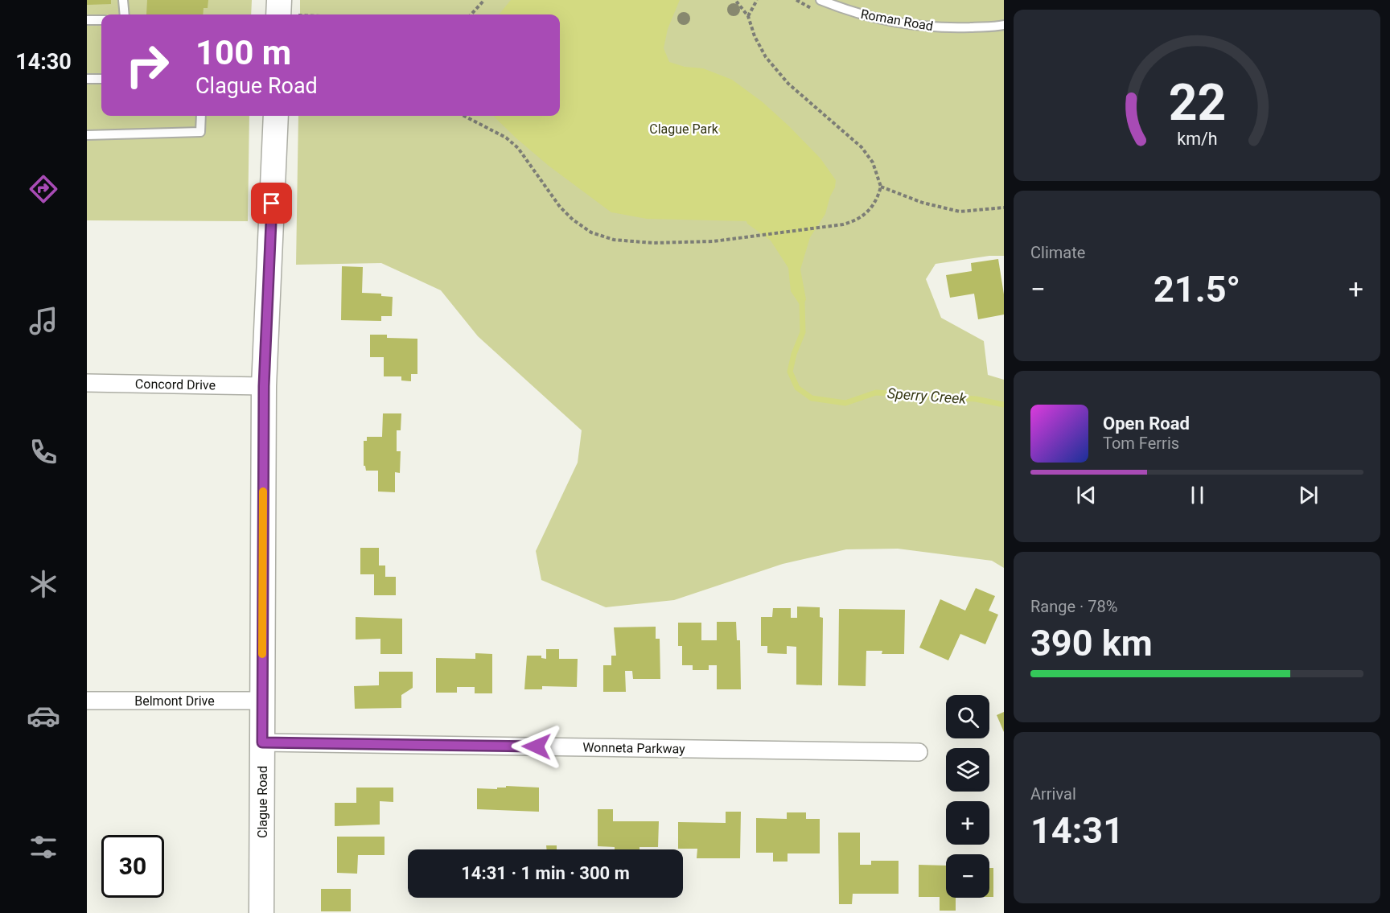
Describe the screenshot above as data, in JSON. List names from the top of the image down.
{
  "streets": {
    "main road": ["Clague Road"],
    "street": ["Concord Drive", "Belmont Drive", "Wonneta Parkway"],
    "lane": ["Roman Road"]
  },
  "crossings": [
    ["Concord Drive", "Clague Road"],
    ["Belmont Drive", "Clague Road"],
    ["Wonneta Parkway", "Clague Road"]
  ],
  "water": ["Sperry Creek"],
  "parks": ["Clague Park"],
  "page": {
    "tabs": "14:30",
    "turn": ["100 m", "Clague Road"],
    "tile": [
      "Climate",
      ["Range · 78%", "390 km"],
      ["Arrival", "14:31"]
    ],
    "heat": ["−", "21.5°", "+"],
    "song": ["Open Road", "Tom Ferris"],
    "map_buttons": ["+", "−"],
    "limit": "30",
    "trip": "14:31 · 1 min · 300 m",
    "gauge": ["22", "km/h"]
  }
}
